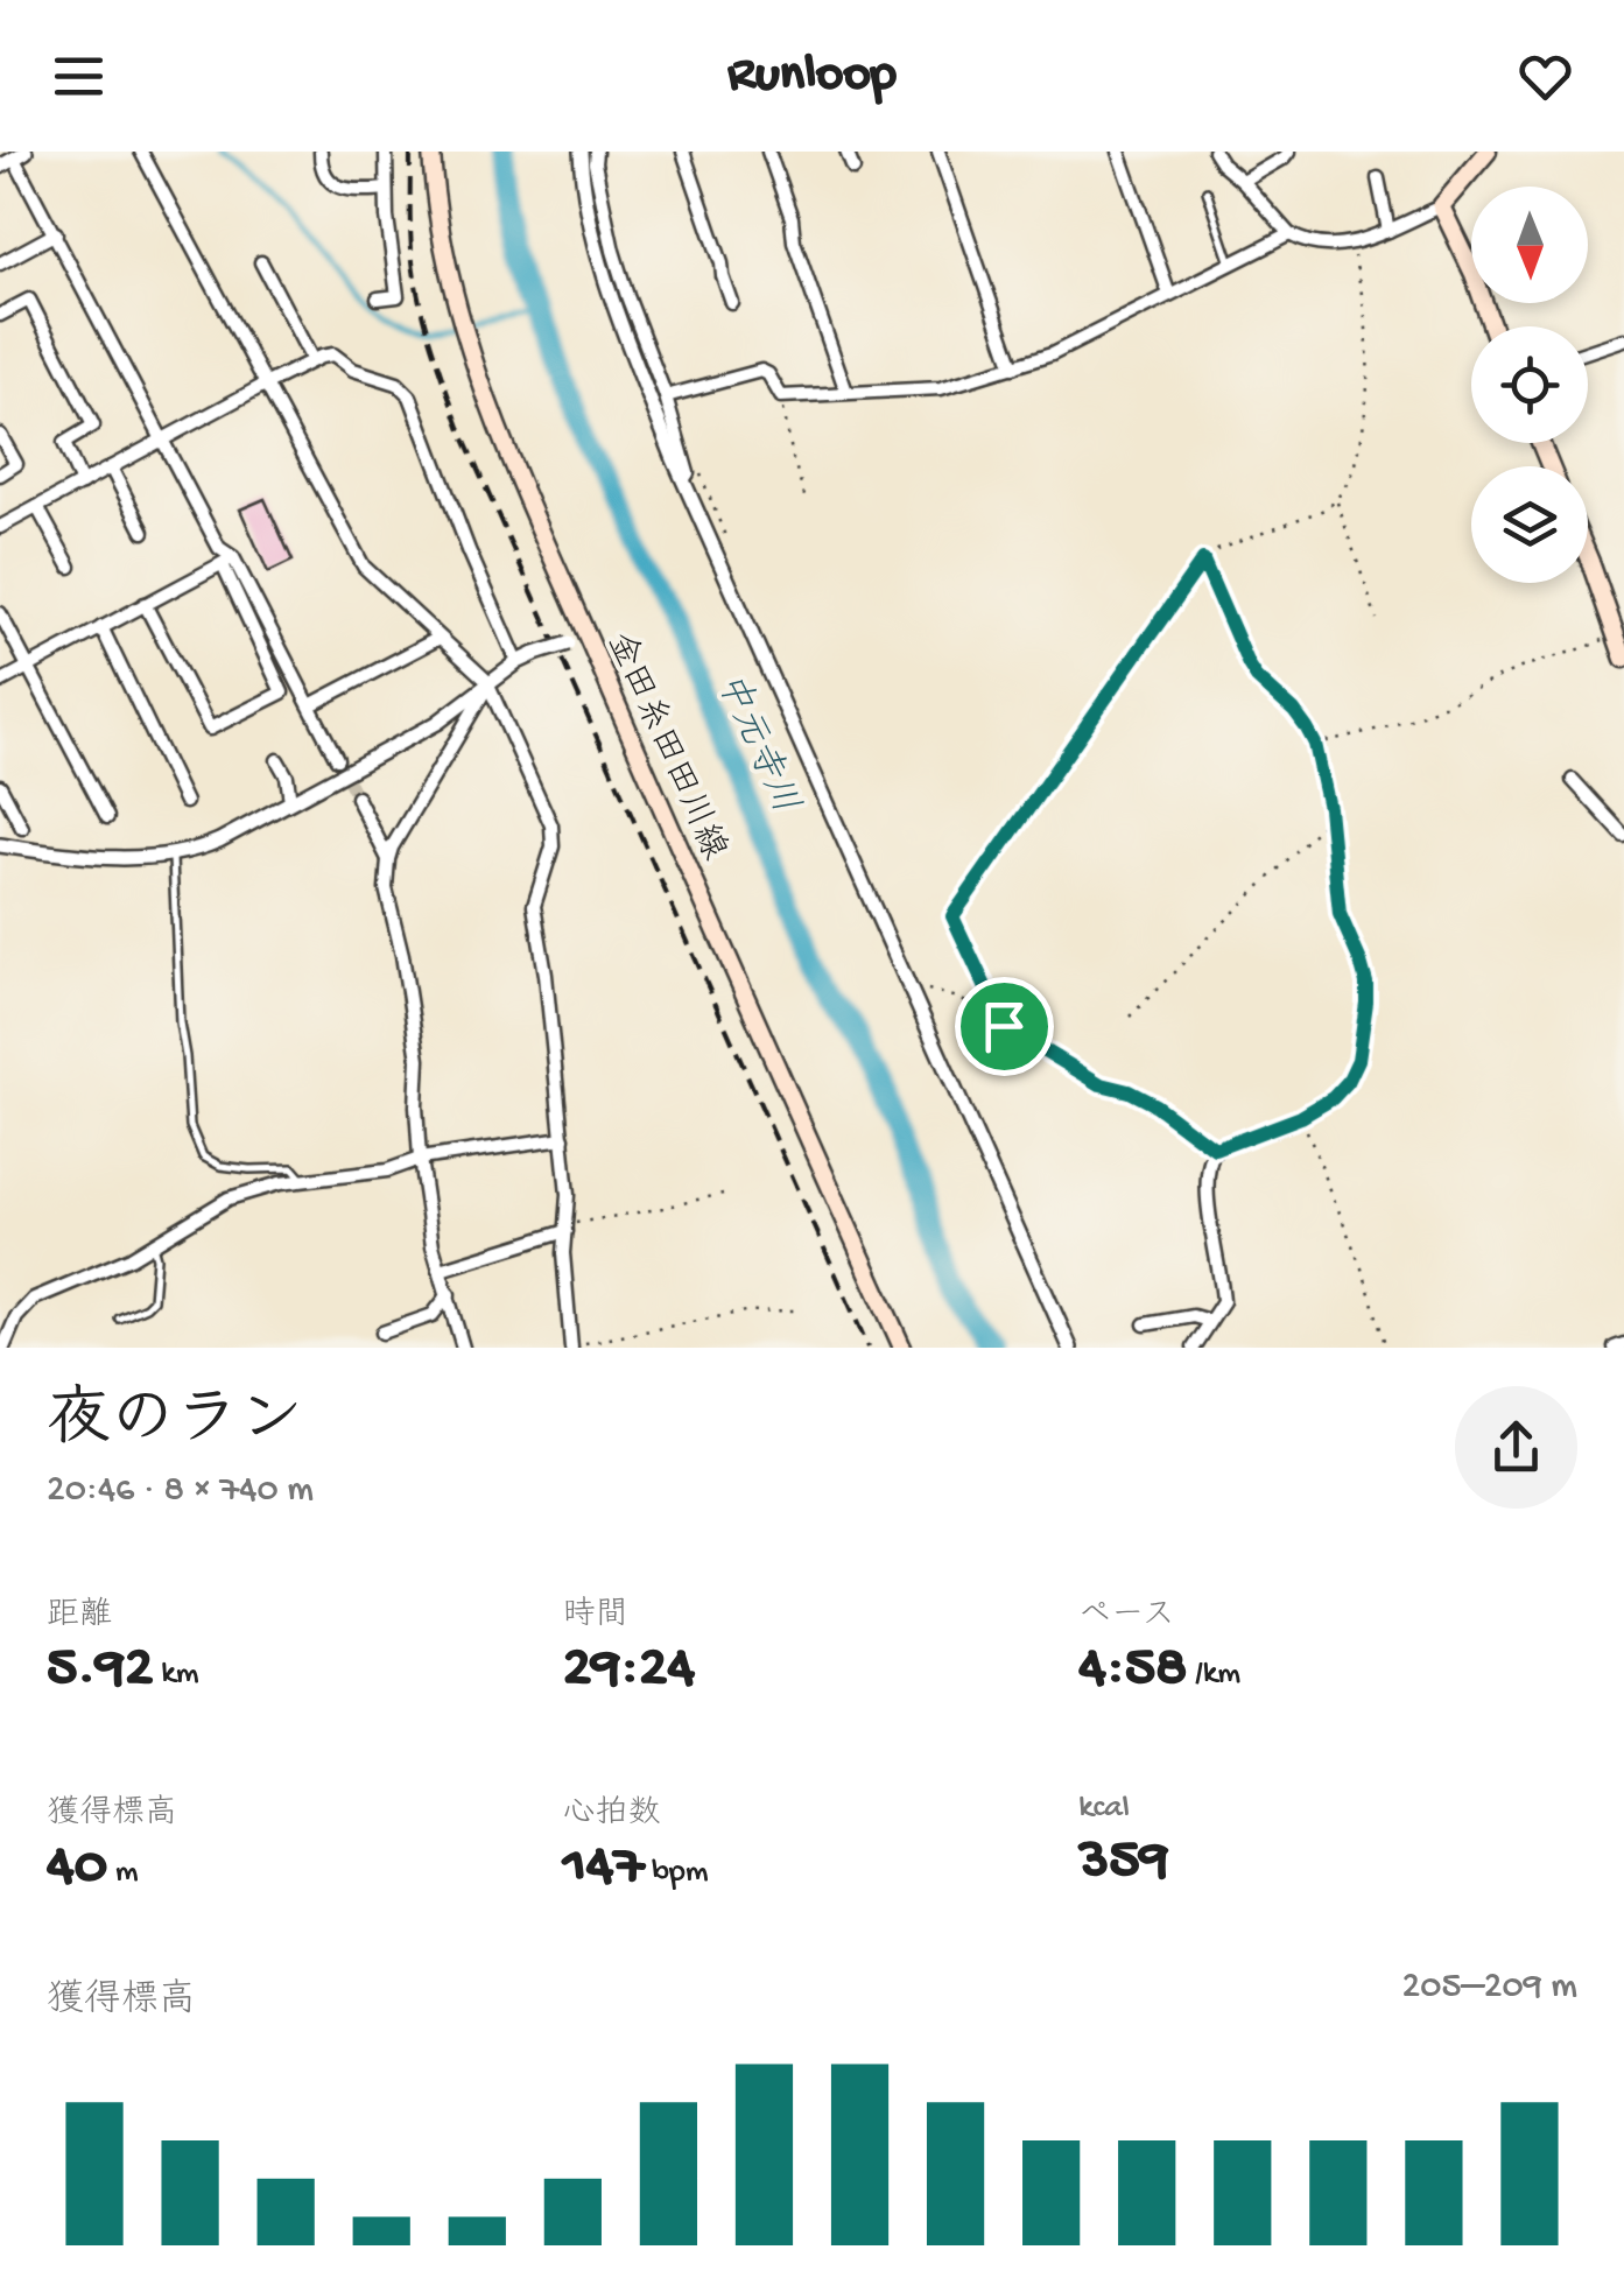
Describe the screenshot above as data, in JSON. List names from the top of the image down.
{
  "streets": {
    "main road": ["金田糸田田川線"]
  },
  "water": ["中元寺川"],
  "north": "bottom",
  "page": {
    "header": "Runloop",
    "heading": ["夜のラン", "20:46 · 8 × 740 m"],
    "stats": [
      ["距離", "5.92 km"],
      ["時間", "29:24"],
      ["ペース", "4:58 /km"],
      ["獲得標高", "40 m"],
      ["心拍数", "147 bpm"],
      ["kcal", "359"]
    ],
    "chart": ["獲得標高", "205–209 m"]
  }
}
